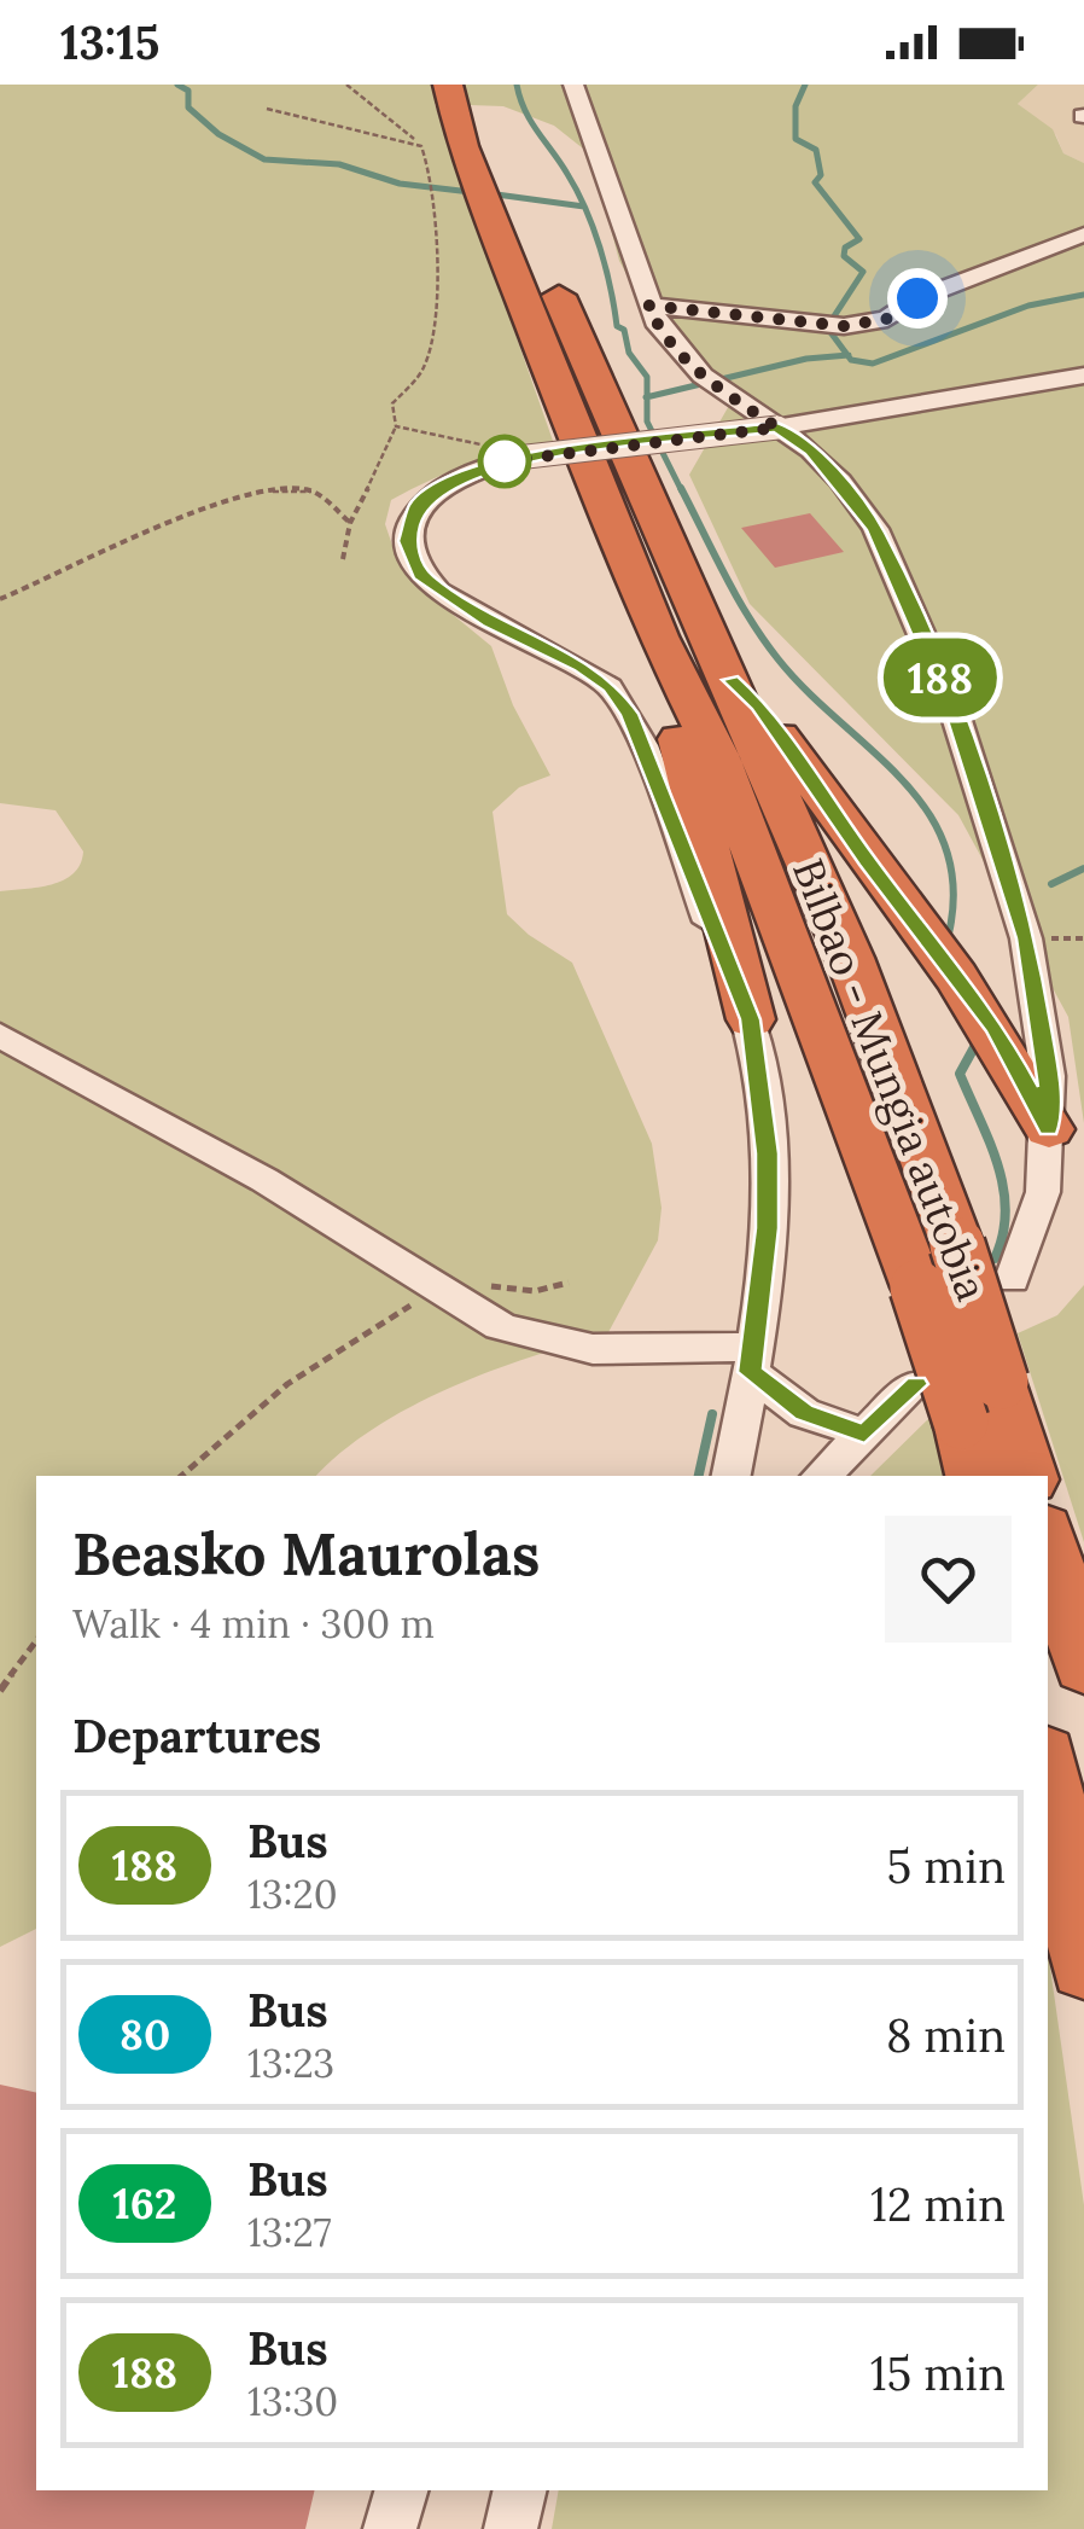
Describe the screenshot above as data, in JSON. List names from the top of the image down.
{
  "streets": {
    "highway": ["Bilbao - Mungia autobia"]
  },
  "lines": ["bus line 188"],
  "page": {
    "status": "13:15",
    "on_map": "188",
    "heading": [
      ["Beasko Maurolas", "Walk · 4 min · 300 m"],
      "Departures"
    ],
    "list": [
      {
        "mark": "188",
        "name": "Bus",
        "note": "13:20",
        "value": "5 min"
      },
      {
        "mark": "80",
        "name": "Bus",
        "note": "13:23",
        "value": "8 min"
      },
      {
        "mark": "162",
        "name": "Bus",
        "note": "13:27",
        "value": "12 min"
      },
      {
        "mark": "188",
        "name": "Bus",
        "note": "13:30",
        "value": "15 min"
      }
    ]
  }
}
